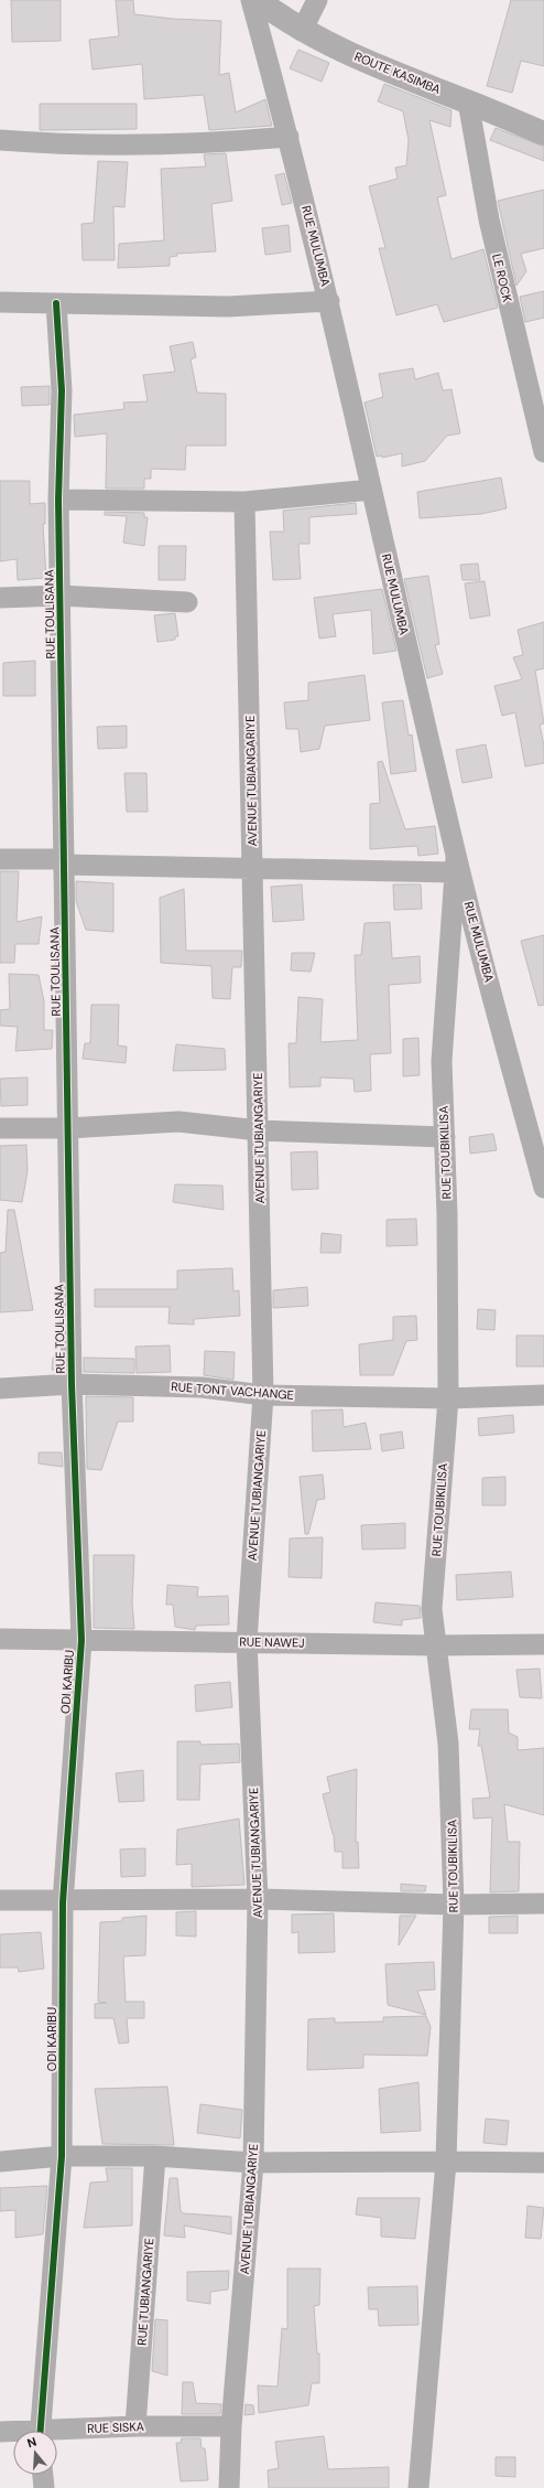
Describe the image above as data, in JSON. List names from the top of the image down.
{
  "streets": {
    "street": [
      "ROUTE KASIMBA",
      "RUE MULUMBA",
      "LE ROCK",
      "RUE TOULISANA",
      "AVENUE TUBIANGARIYE",
      "RUE TOUBIKILISA",
      "RUE TONT VACHANGE",
      "RUE NAWEJ",
      "ODI KARIBU",
      "RUE TUBIANGARIYE",
      "RUE SISKA"
    ]
  },
  "crossings": [
    ["ROUTE KASIMBA", "LE ROCK"],
    ["RUE MULUMBA", "RUE TOUBIKILISA"],
    ["RUE TOULISANA", "RUE TONT VACHANGE"],
    ["RUE TOULISANA", "RUE NAWEJ"],
    ["RUE TOULISANA", "ODI KARIBU"],
    ["AVENUE TUBIANGARIYE", "RUE TONT VACHANGE"],
    ["AVENUE TUBIANGARIYE", "RUE NAWEJ"],
    ["AVENUE TUBIANGARIYE", "RUE SISKA"],
    ["RUE TOUBIKILISA", "RUE TONT VACHANGE"],
    ["RUE TOUBIKILISA", "RUE NAWEJ"],
    ["RUE NAWEJ", "ODI KARIBU"],
    ["RUE TUBIANGARIYE", "RUE SISKA"]
  ],
  "north": "top"
}
